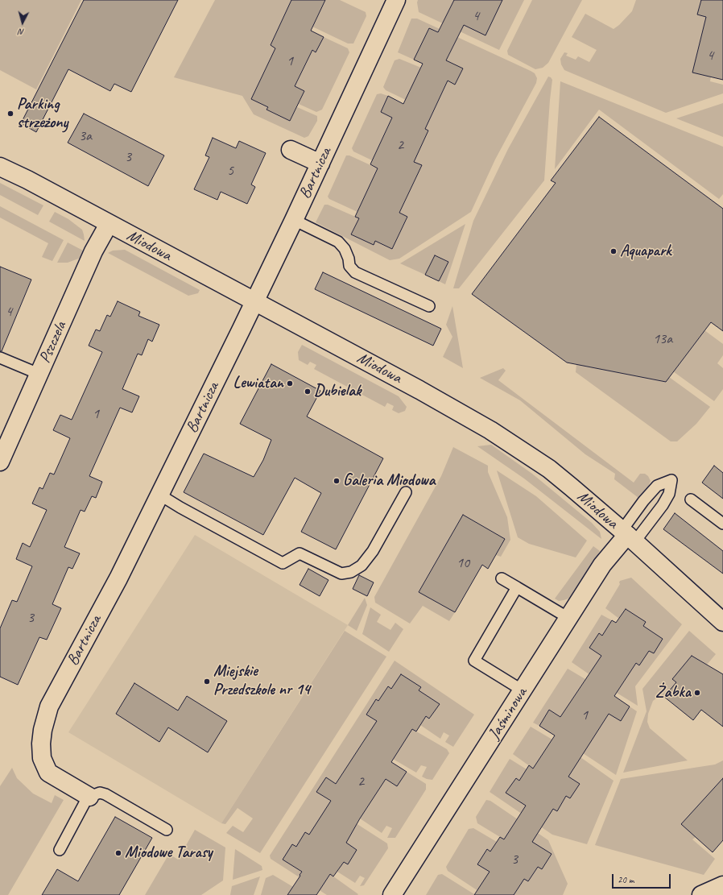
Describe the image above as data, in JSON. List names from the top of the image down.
{
  "streets": {
    "street": [
      "Bartnicza",
      "Miodowa",
      "Pszczela",
      "Jaśminowa"
    ]
  },
  "crossings": [
    ["Bartnicza", "Miodowa"],
    ["Miodowa", "Pszczela"],
    ["Miodowa", "Jaśminowa"]
  ],
  "places": [
    "Parking strzeżony",
    "Aquapark",
    "Lewiatan",
    "Dubielak",
    "Galeria Miodowa",
    "Miejskie Przedszkole nr 14",
    "Żabka",
    "Miodowe Tarasy"
  ],
  "house_numbers": [
    "4",
    "4",
    "1",
    "3a",
    "2",
    "3",
    "5",
    "4",
    "13a",
    "1",
    "10",
    "3",
    "1",
    "2",
    "3"
  ],
  "scale_bar": "20 m",
  "north": "bottom"
}
